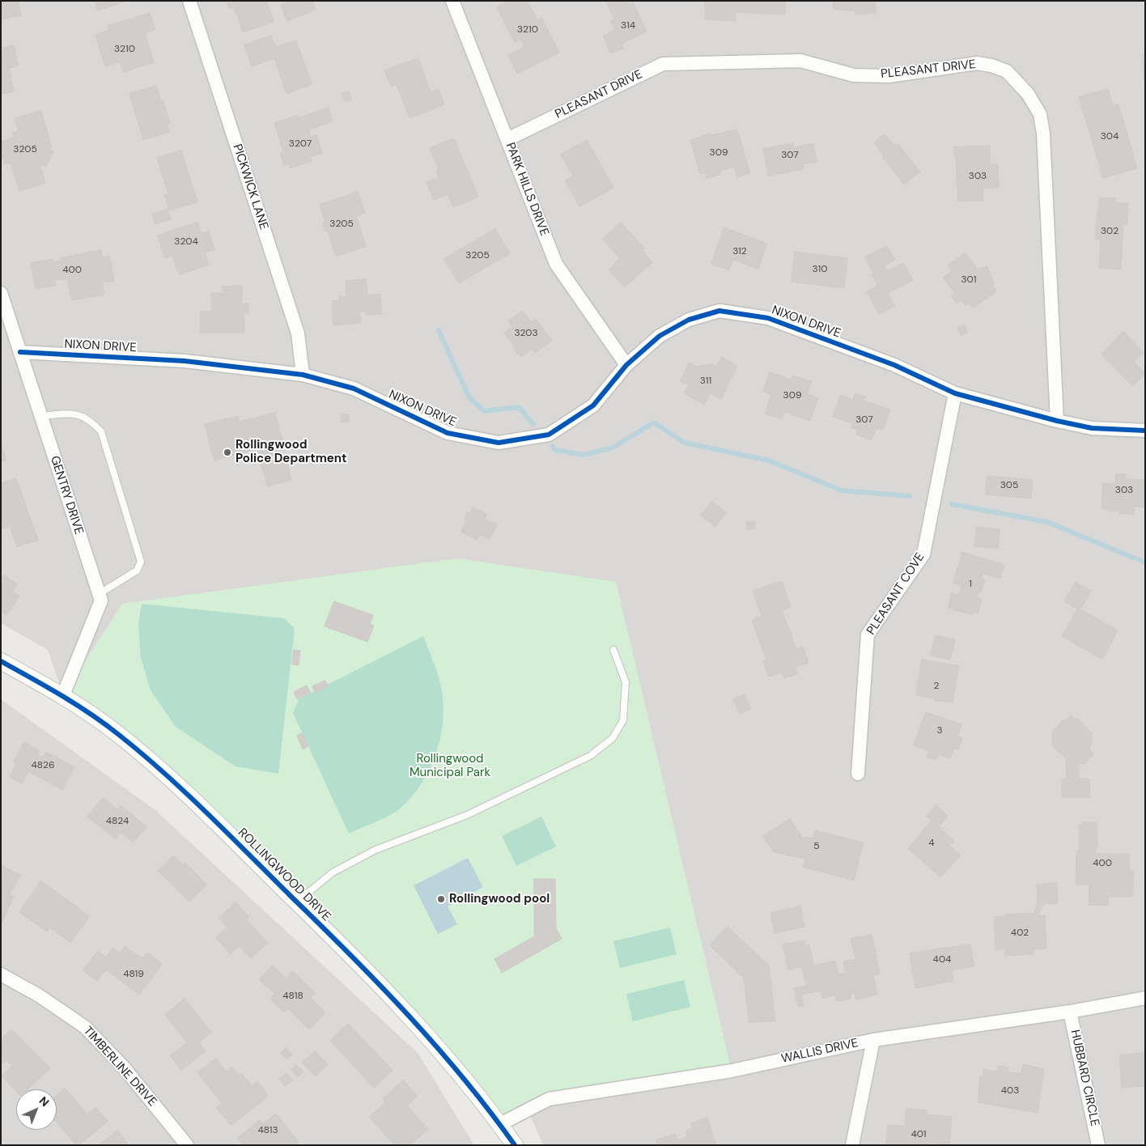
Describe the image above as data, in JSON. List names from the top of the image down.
{
  "streets": {
    "street": [
      "PLEASANT DRIVE",
      "PICKWICK LANE",
      "PARK HILLS DRIVE",
      "NIXON DRIVE",
      "GENTRY DRIVE",
      "PLEASANT COVE",
      "ROLLINGWOOD DRIVE",
      "WALLIS DRIVE",
      "TIMBERLINE DRIVE",
      "HUBBARD CIRCLE"
    ]
  },
  "crossings": [
    ["PLEASANT DRIVE", "PARK HILLS DRIVE"],
    ["PLEASANT DRIVE", "NIXON DRIVE"],
    ["PICKWICK LANE", "NIXON DRIVE"],
    ["PARK HILLS DRIVE", "NIXON DRIVE"],
    ["NIXON DRIVE", "GENTRY DRIVE"],
    ["NIXON DRIVE", "PLEASANT COVE"],
    ["GENTRY DRIVE", "ROLLINGWOOD DRIVE"],
    ["ROLLINGWOOD DRIVE", "WALLIS DRIVE"],
    ["WALLIS DRIVE", "HUBBARD CIRCLE"]
  ],
  "parks": ["Rollingwood Municipal Park"],
  "places": ["Rollingwood Police Department", "Rollingwood pool"],
  "house_numbers": [
    "314",
    "3210",
    "3210",
    "304",
    "3207",
    "3205",
    "309",
    "307",
    "303",
    "3205",
    "302",
    "3204",
    "312",
    "3205",
    "310",
    "400",
    "301",
    "3203",
    "311",
    "309",
    "307",
    "305",
    "303",
    "1",
    "2",
    "3",
    "4826",
    "4824",
    "4",
    "5",
    "400",
    "402",
    "404",
    "4819",
    "4818",
    "403",
    "4813",
    "401"
  ],
  "north": "top right"
}
